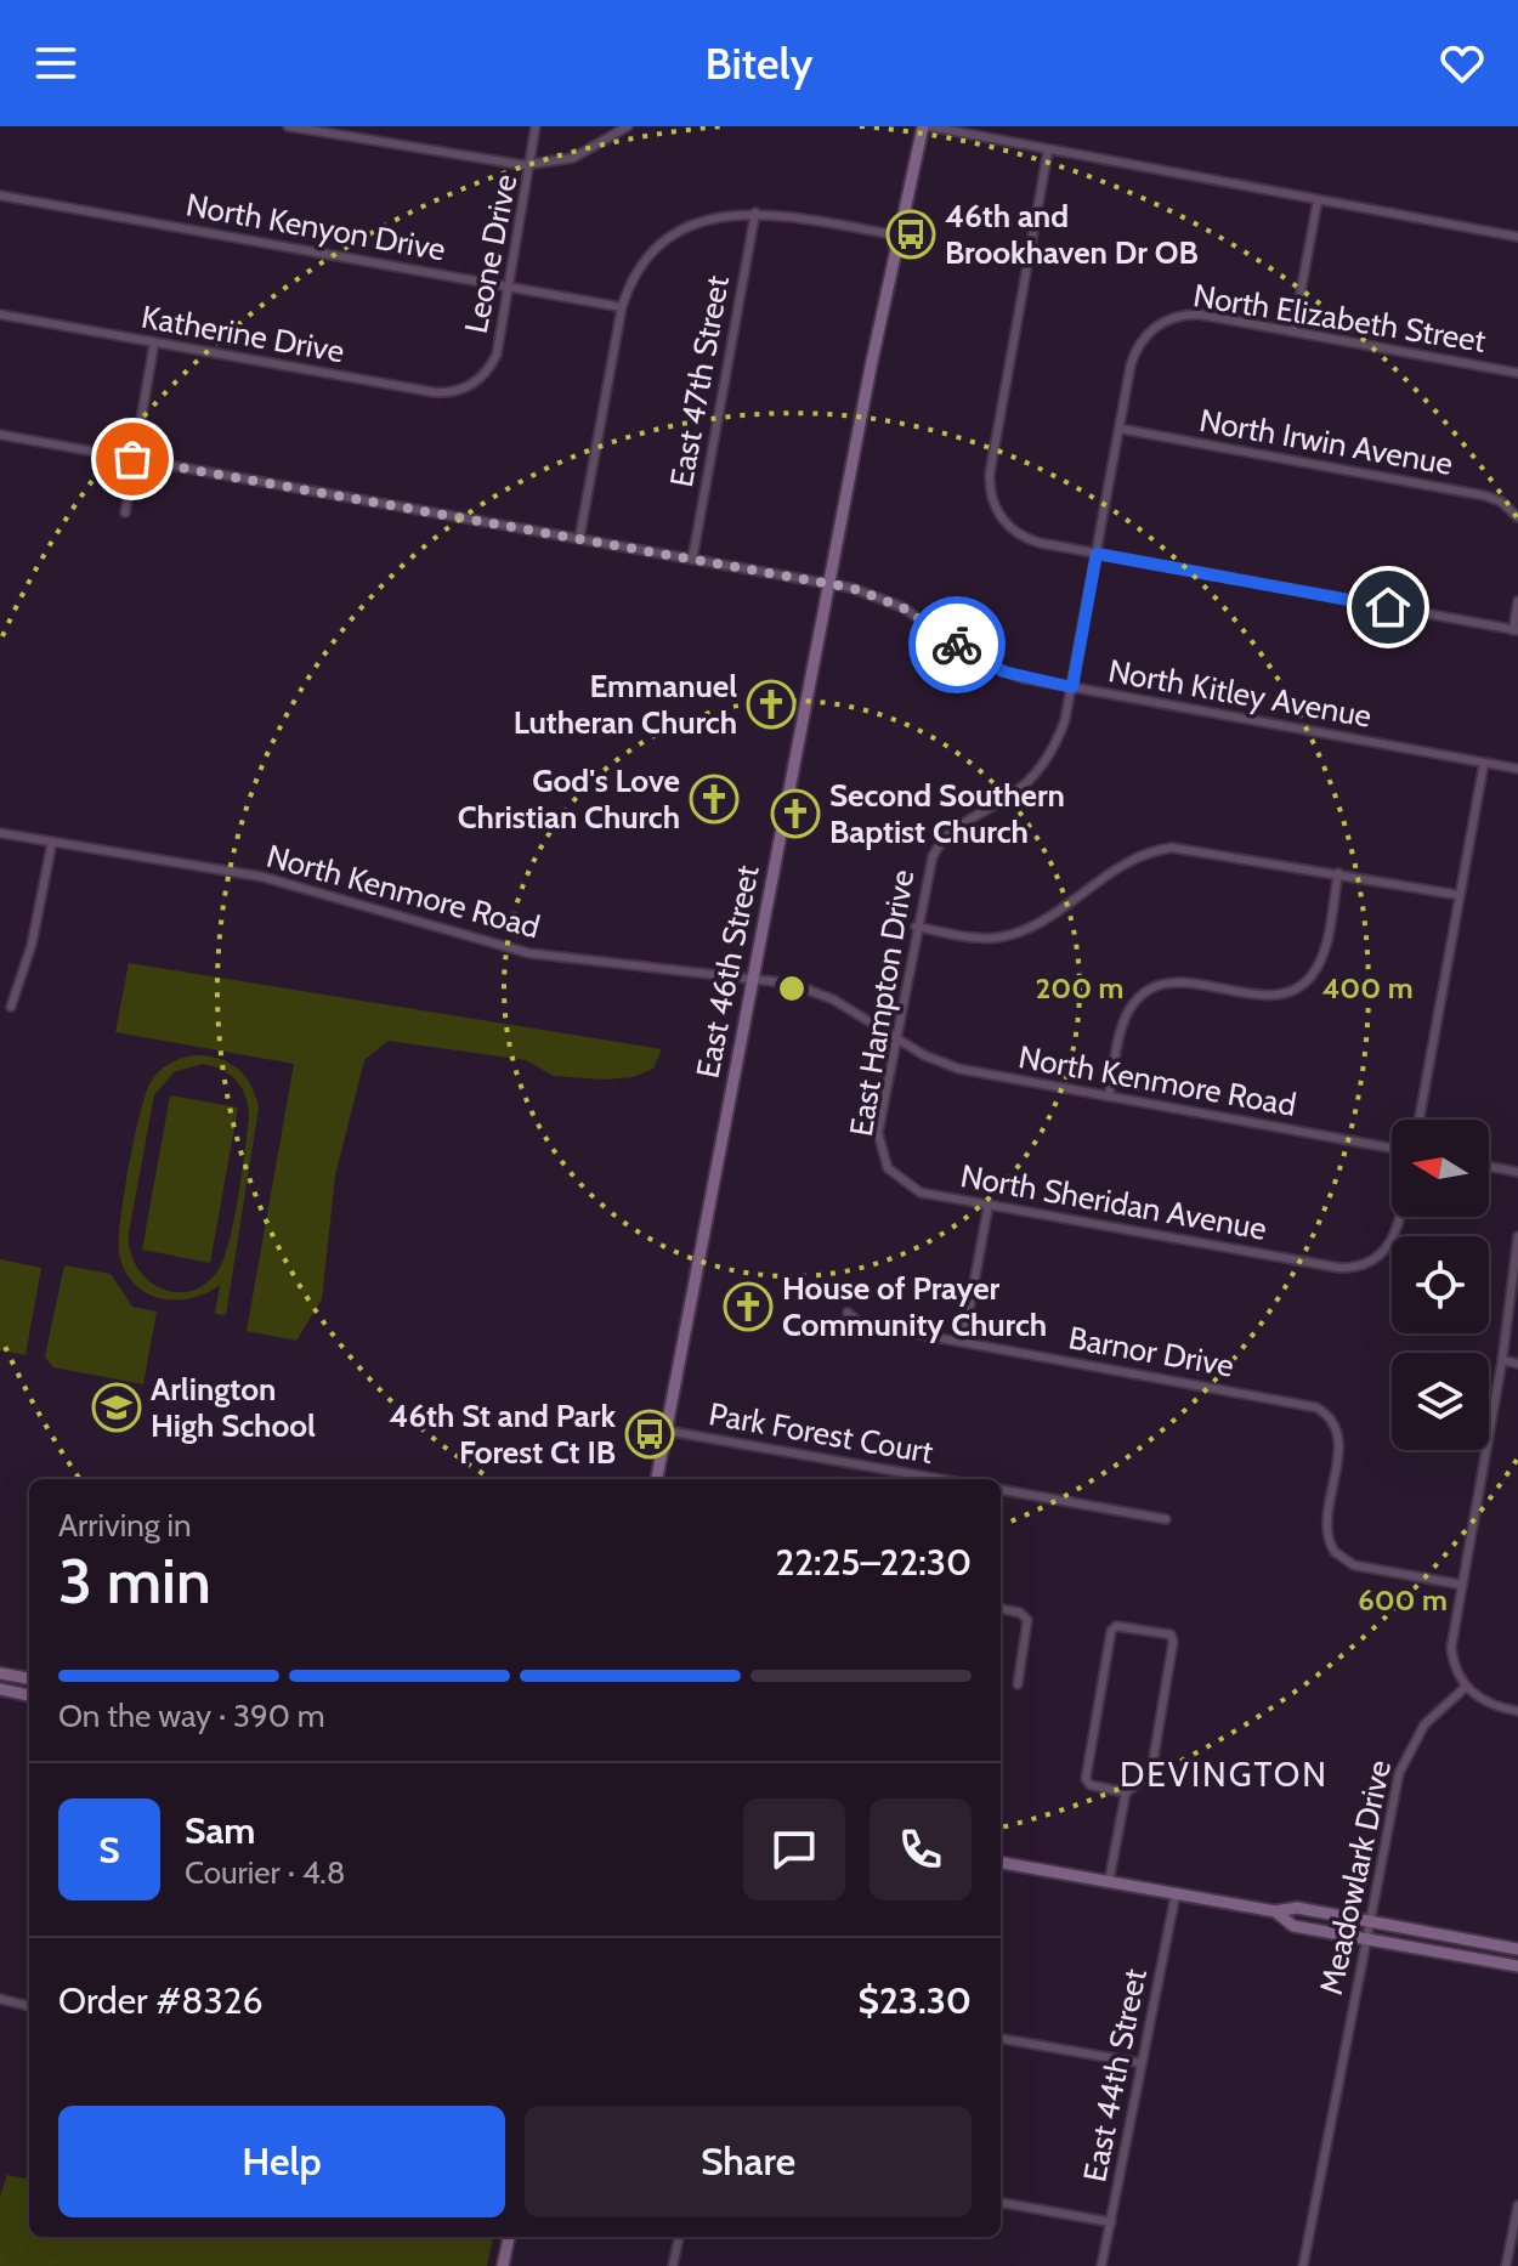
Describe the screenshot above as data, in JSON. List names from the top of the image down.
{
  "streets": {
    "main road": ["East 46th Street"],
    "street": [
      "North Kenyon Drive",
      "Leone Drive",
      "North Elizabeth Street",
      "Katherine Drive",
      "East 47th Street",
      "North Irwin Avenue",
      "North Kitley Avenue",
      "North Kenmore Road",
      "East Hampton Drive",
      "North Sheridan Avenue",
      "Barnor Drive",
      "Park Forest Court",
      "Meadowlark Drive",
      "East 44th Street"
    ]
  },
  "crossings": [
    ["North Kenyon Drive", "Leone Drive"],
    ["Leone Drive", "Katherine Drive"],
    ["North Elizabeth Street", "East Hampton Drive"],
    ["East 47th Street", "North Kitley Avenue"],
    ["North Irwin Avenue", "East Hampton Drive"],
    ["North Kitley Avenue", "East 46th Street"],
    ["North Kitley Avenue", "East Hampton Drive"],
    ["North Kenmore Road", "East 46th Street"],
    ["North Kenmore Road", "East Hampton Drive"],
    ["East 46th Street", "Park Forest Court"],
    ["East Hampton Drive", "North Sheridan Avenue"]
  ],
  "districts": ["DEVINGTON"],
  "places": {
    "bus stop": ["46th and Brookhaven Dr OB", "46th St and Park Forest Ct IB"],
    "church": [
      "Emmanuel Lutheran Church",
      "God's Love Christian Church",
      "Second Southern Baptist Church",
      "House of Prayer Community Church"
    ],
    "school or university": ["Arlington High School"]
  },
  "north": "left",
  "page": {
    "header": "Bitely",
    "heading": ["3 min", "Arriving in", "22:25–22:30"],
    "panel": [
      "Sam",
      "Courier · 4.8",
      "Order #8326",
      "$23.30"
    ],
    "bar": "On the way · 390 m",
    "round": "S",
    "buttons": ["Help", "Share"]
  },
  "rings": ["200 m", "400 m", "600 m"]
}
